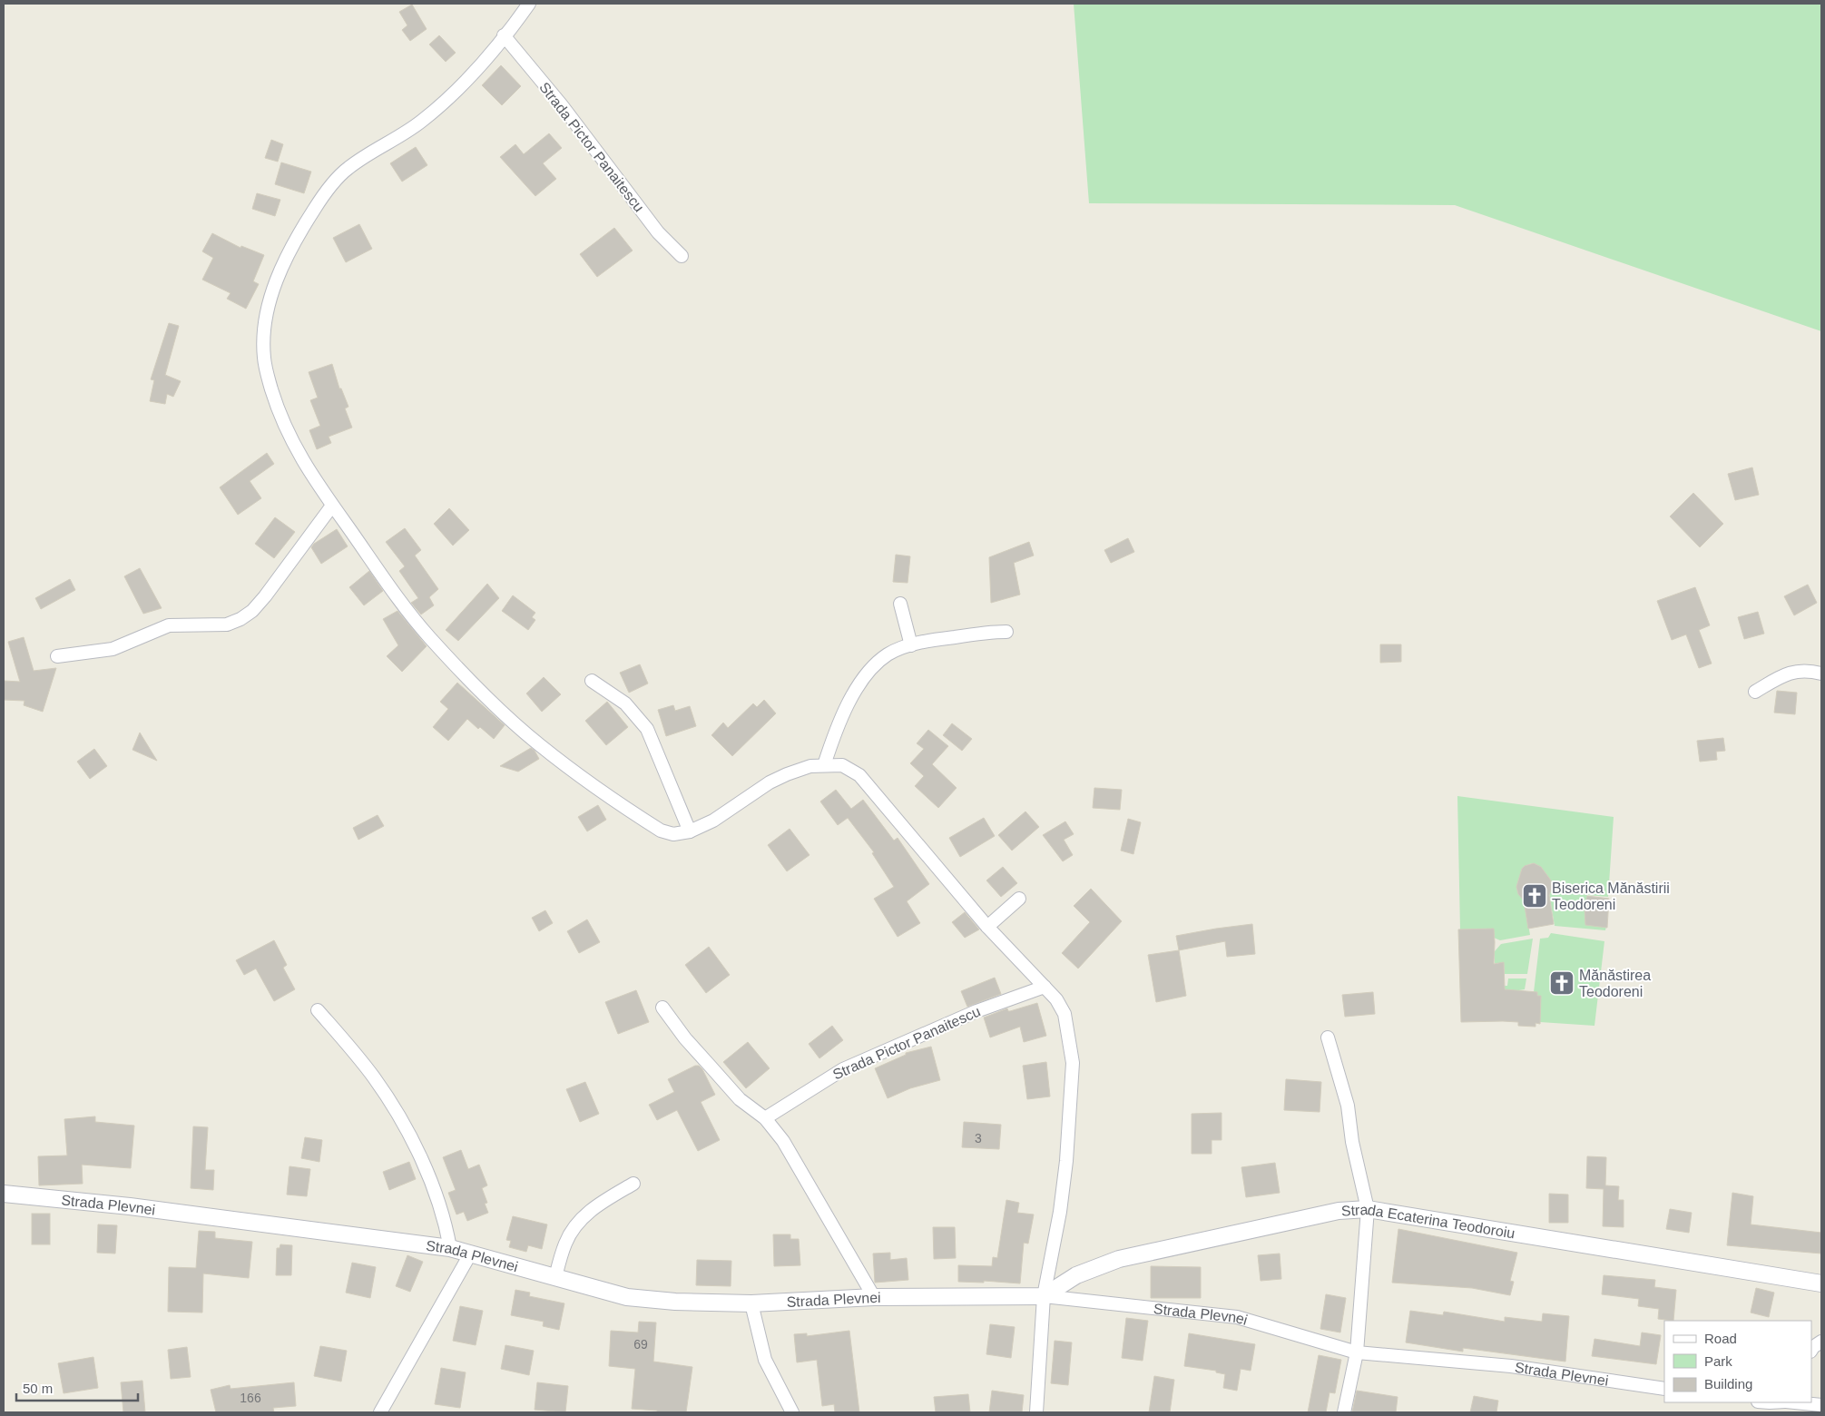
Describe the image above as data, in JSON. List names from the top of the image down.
{
  "streets": {
    "street": ["Strada Pictor Panaitescu", "Strada Plevnei", "Strada Ecaterina Teodoroiu"]
  },
  "crossings": [
    ["Strada Plevnei", "Strada Ecaterina Teodoroiu"]
  ],
  "places": {
    "church": ["Biserica Mănăstirii Teodoreni", "Mănăstirea Teodoreni"]
  },
  "house_numbers": ["3", "69", "166"],
  "legend": ["Road", "Park", "Building"],
  "scale_bar": "50 m"
}
